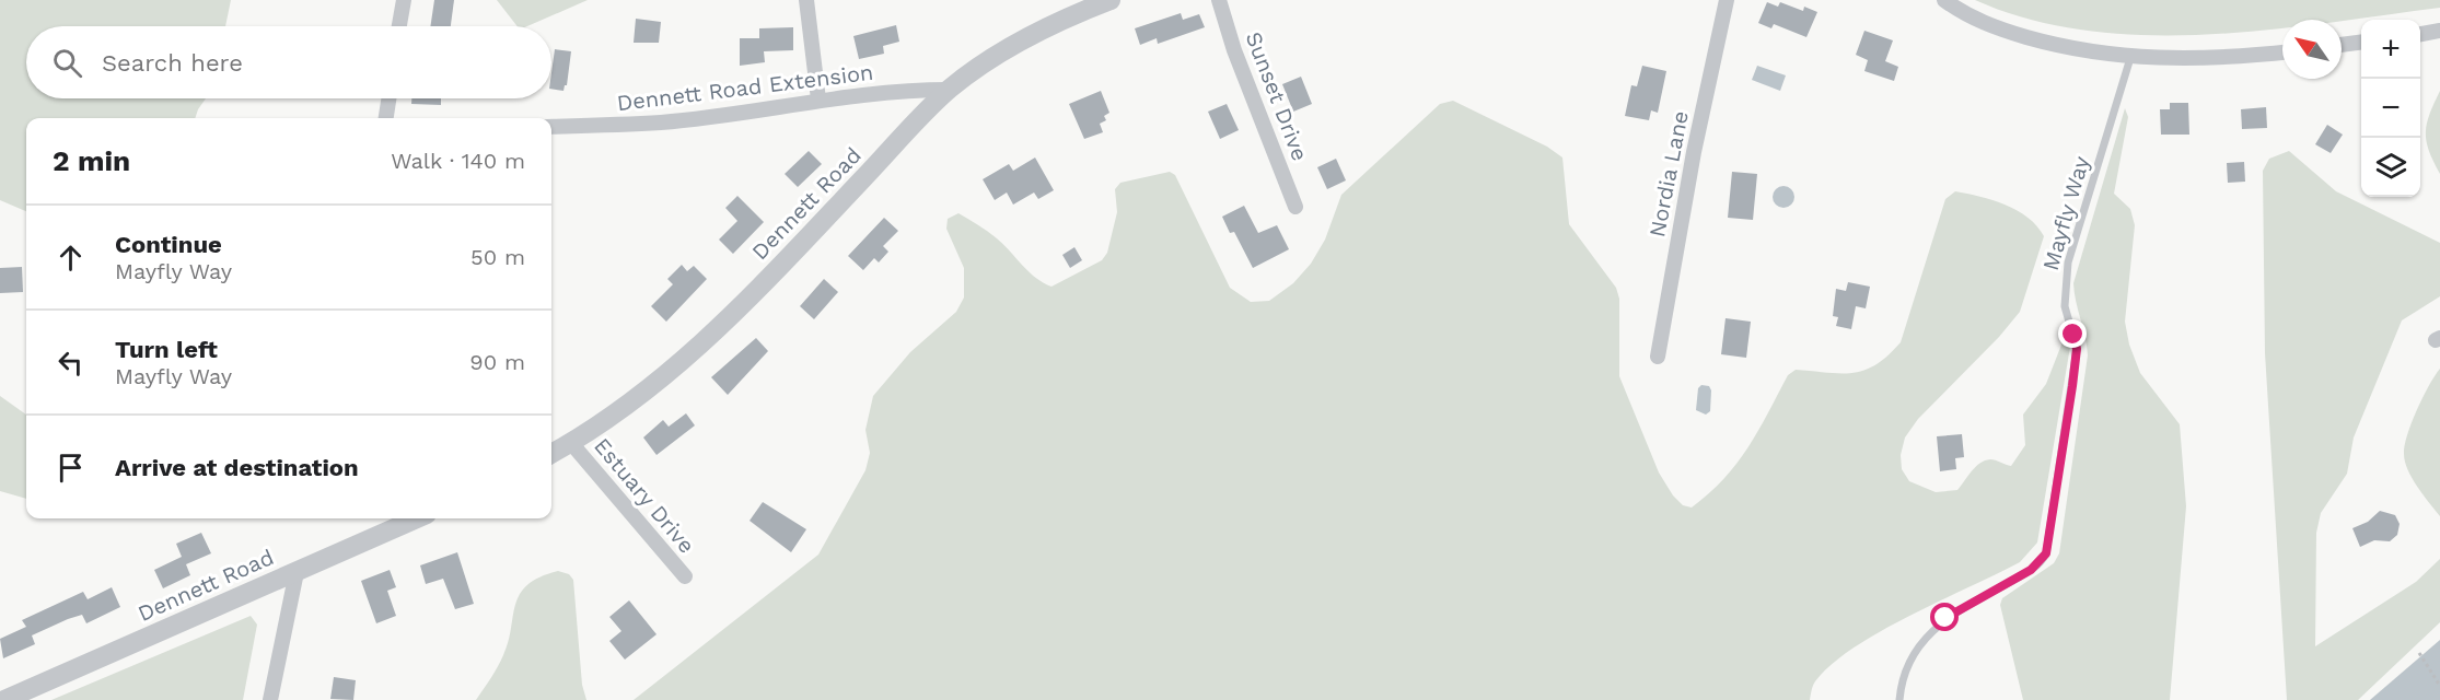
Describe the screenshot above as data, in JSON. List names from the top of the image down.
{
  "streets": {
    "street": [
      "Dennett Road Extension",
      "Sunset Drive",
      "Nordia Lane",
      "Dennett Road",
      "Estuary Drive"
    ],
    "lane": ["Mayfly Way"]
  },
  "crossings": [
    ["Dennett Road Extension", "Dennett Road"],
    ["Dennett Road", "Estuary Drive"]
  ],
  "north": "top left",
  "page": {
    "map_buttons": ["+", "−"],
    "search": "Search here",
    "heading": ["2 min", "Walk · 140 m"],
    "list": [
      ["Continue", "Mayfly Way", "50 m"],
      ["Turn left", "Mayfly Way", "90 m"],
      "Arrive at destination"
    ]
  }
}
